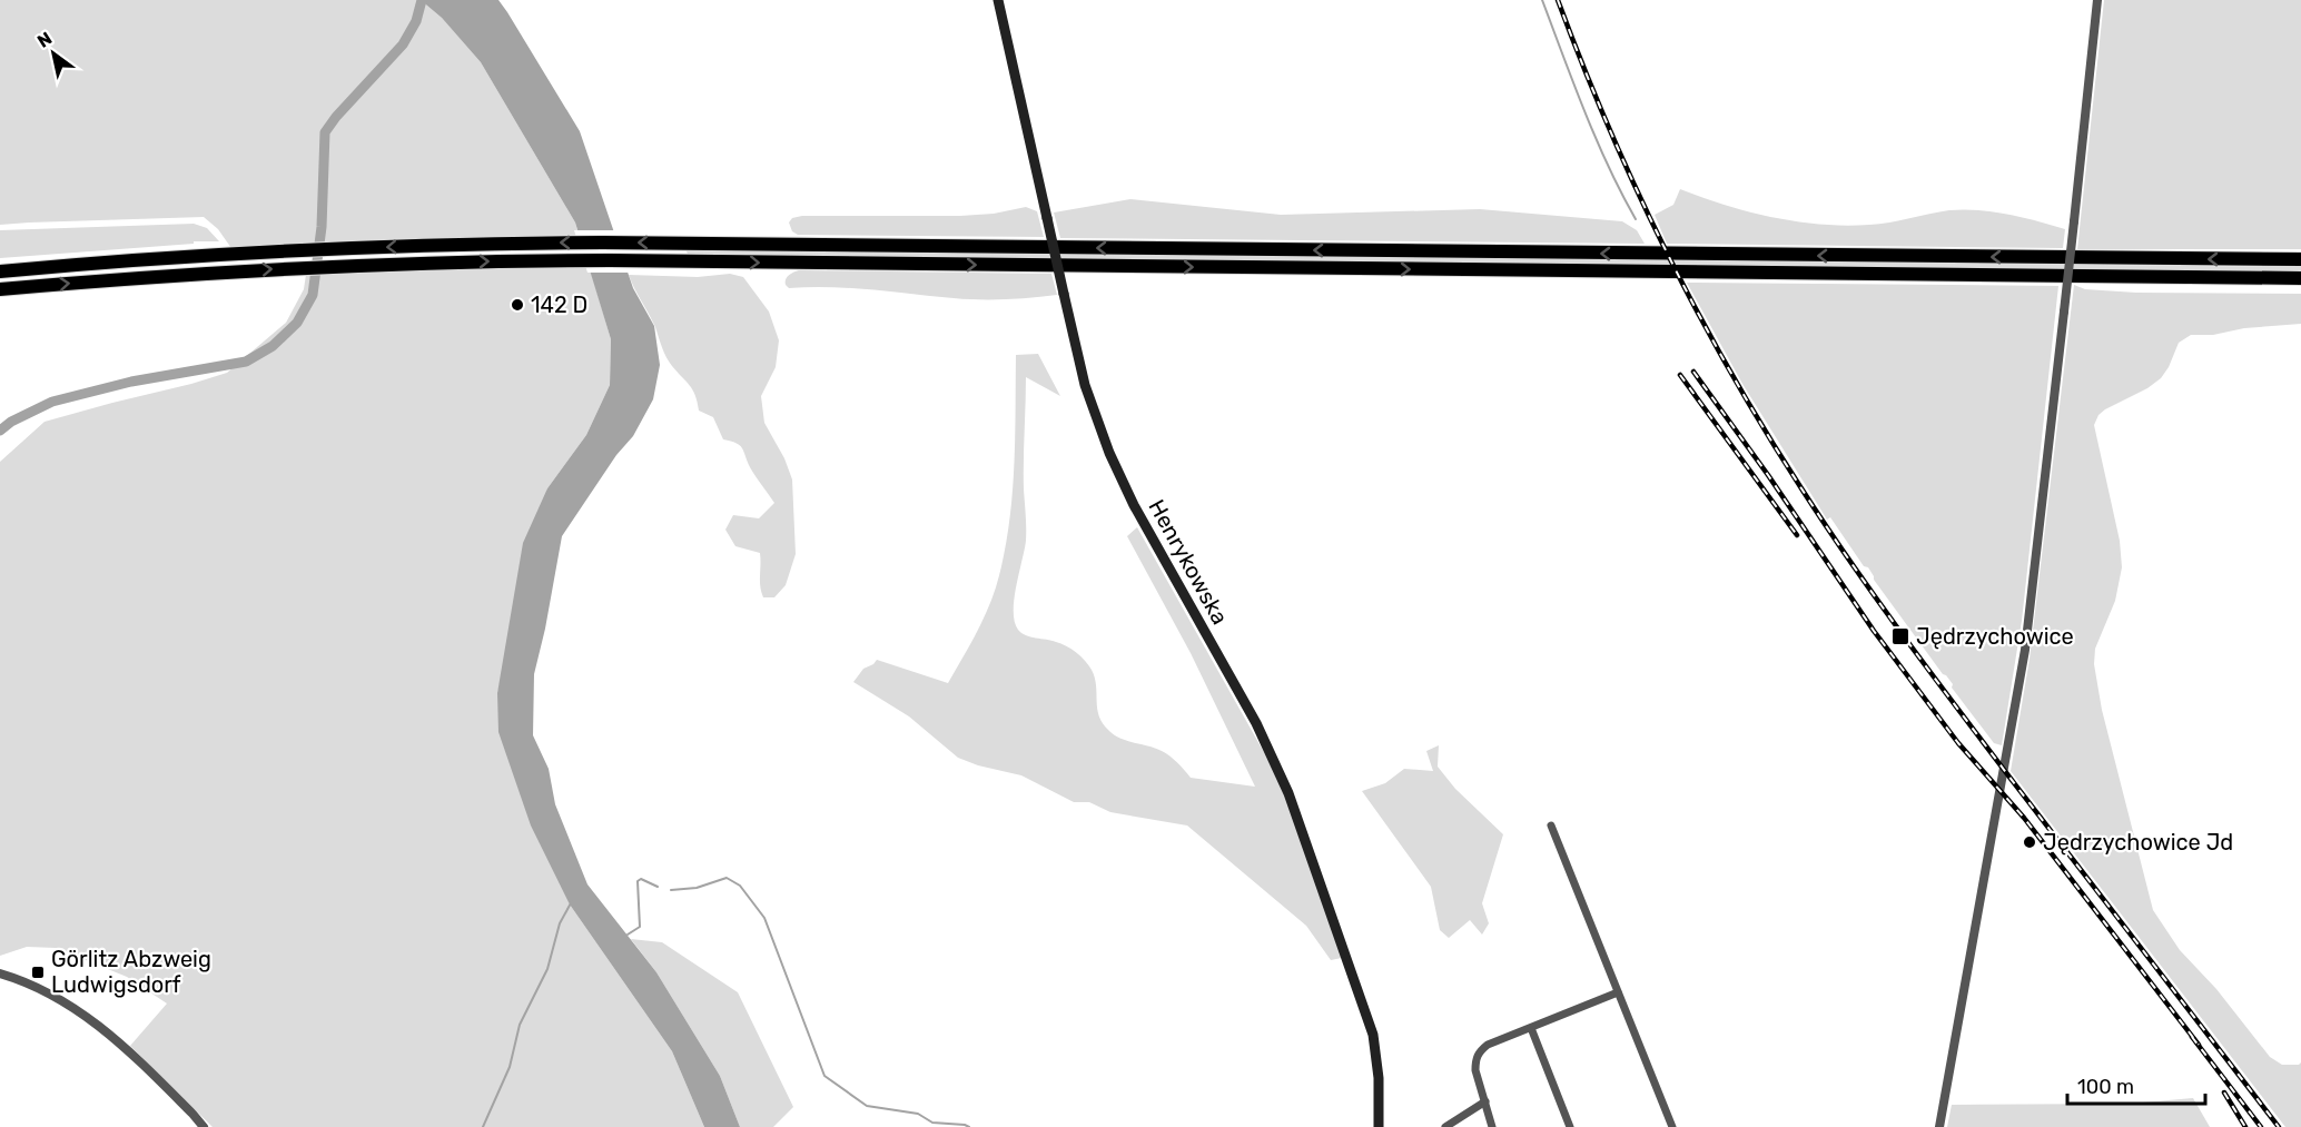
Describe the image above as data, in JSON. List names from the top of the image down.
{
  "streets": {
    "main road": ["Henrykowska"]
  },
  "places": {
    "other": ["142 D", "Jędrzychowice Jd"],
    "transit": ["Jędrzychowice", "Görlitz Abzweig Ludwigsdorf"]
  },
  "scale_bar": "100 m",
  "north": "top left"
}
